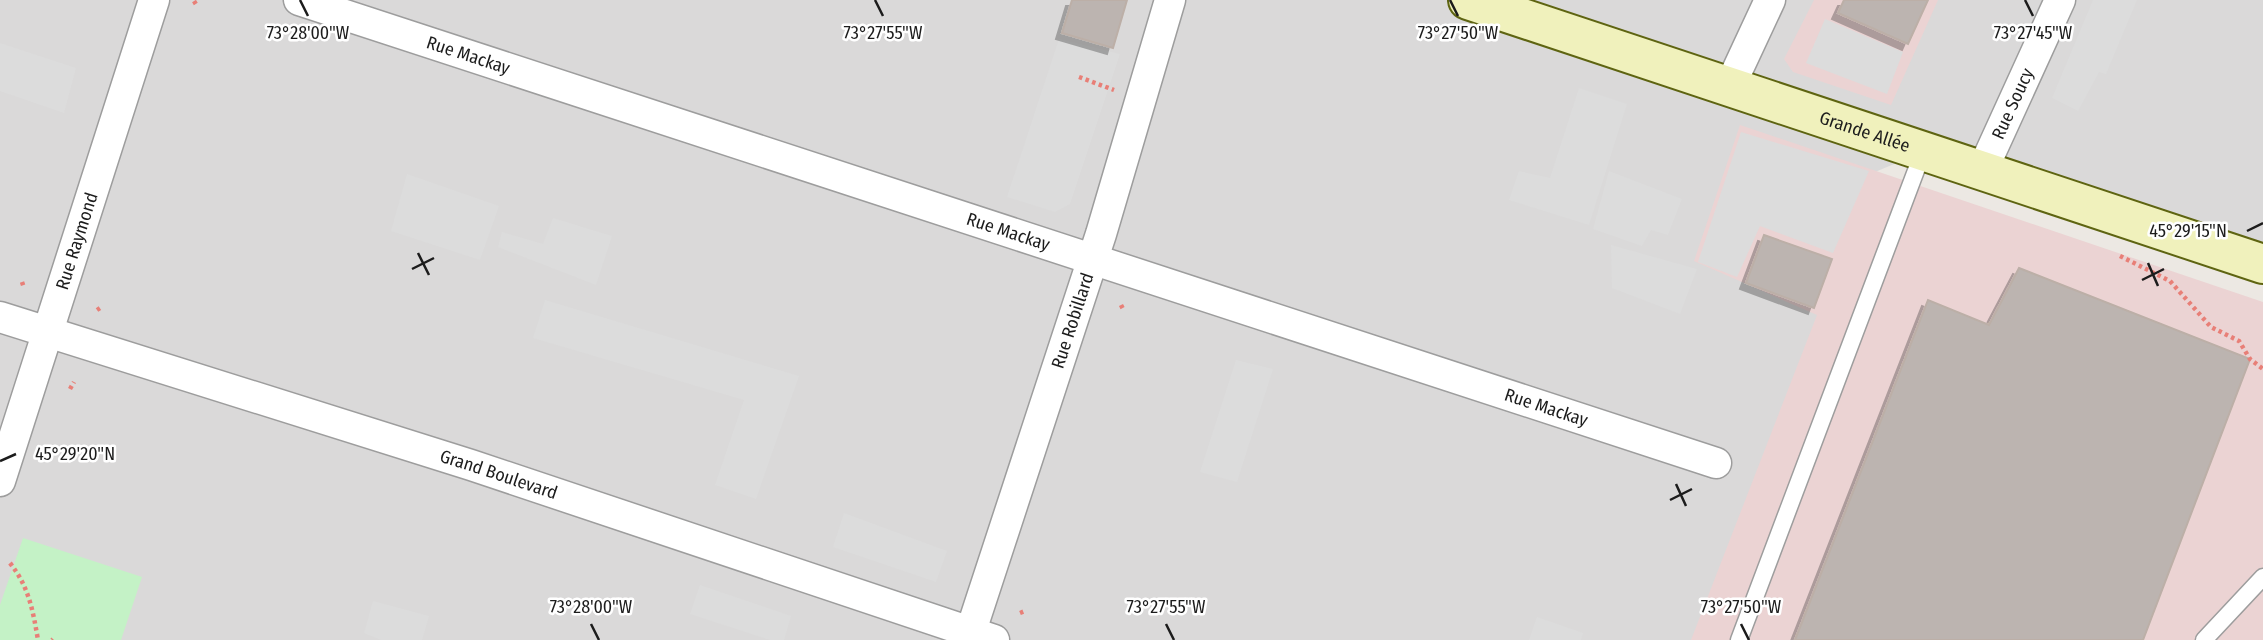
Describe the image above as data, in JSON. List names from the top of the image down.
{
  "streets": {
    "main road": ["Grande Allée"],
    "street": [
      "Rue Mackay",
      "Rue Soucy",
      "Rue Raymond",
      "Rue Robillard",
      "Grand Boulevard"
    ]
  },
  "crossings": [
    ["Rue Mackay", "Rue Robillard"],
    ["Rue Soucy", "Grande Allée"],
    ["Rue Raymond", "Grand Boulevard"],
    ["Rue Robillard", "Grand Boulevard"]
  ],
  "coordinates": [
    "73°28'00\"W",
    "73°27'50\"W",
    "73°27'45\"W",
    "73°27'55\"W",
    "45°29'15\"N",
    "45°29'20\"N"
  ]
}
